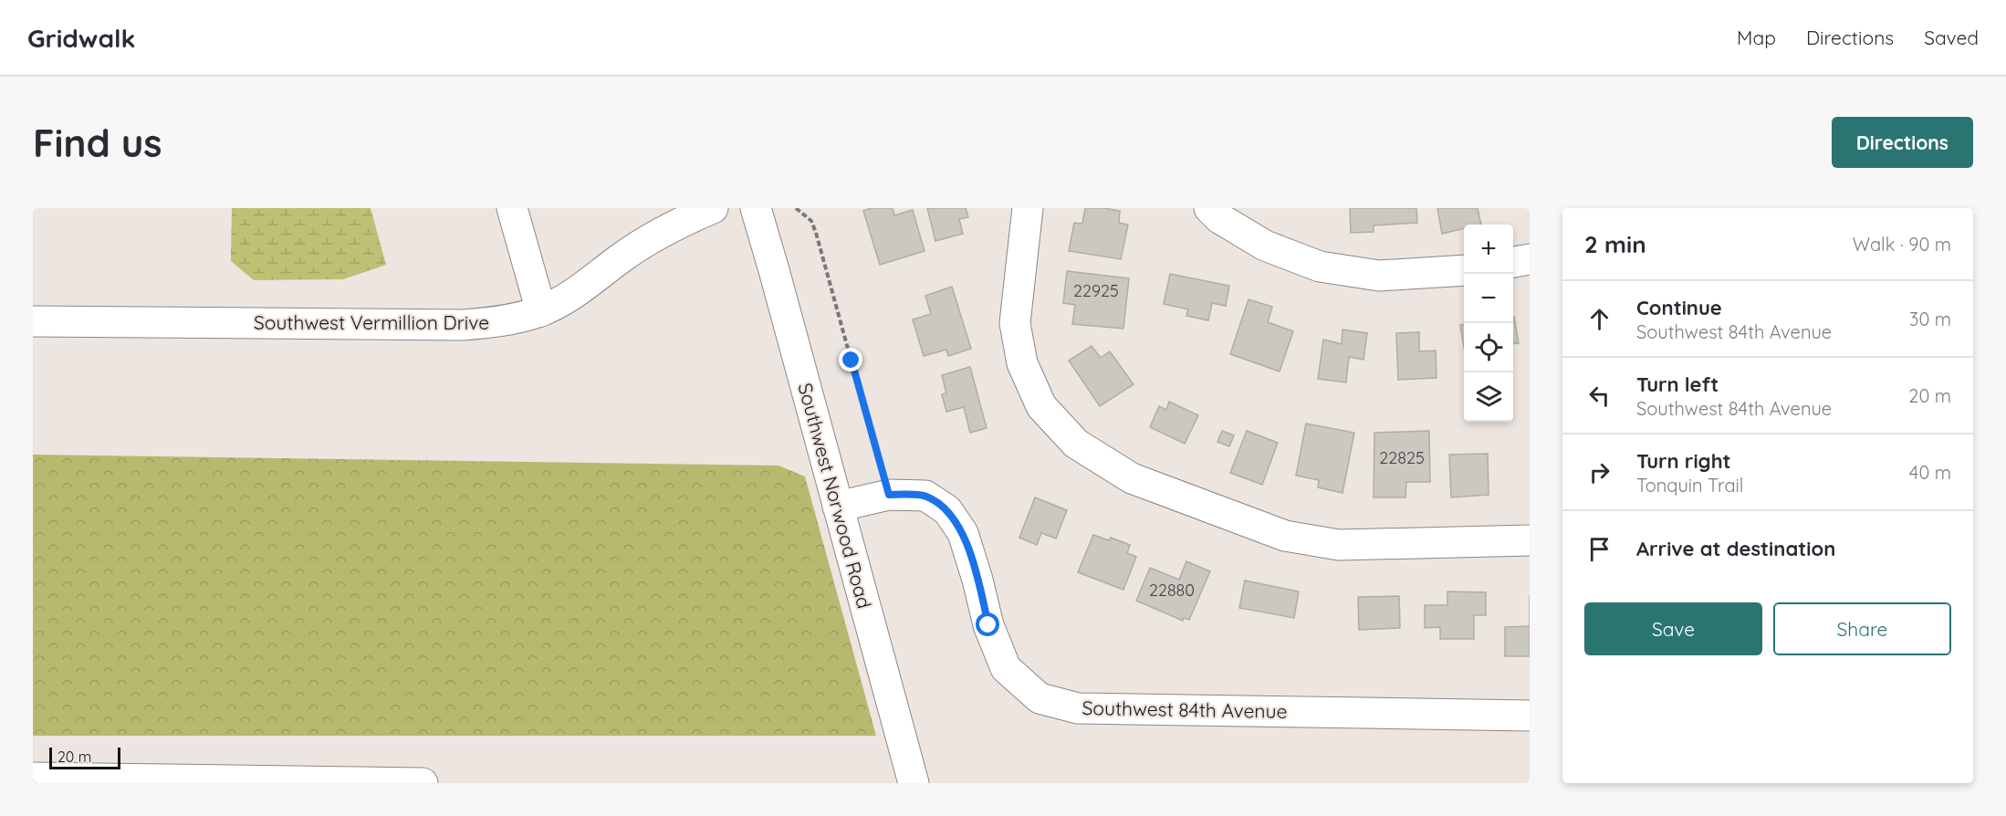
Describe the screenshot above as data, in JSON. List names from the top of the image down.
{
  "streets": {
    "main road": ["Southwest Vermillion Drive", "Southwest Norwood Road", "Southwest 84th Avenue"]
  },
  "crossings": [
    ["Southwest Norwood Road", "Southwest 84th Avenue"]
  ],
  "house_numbers": ["22925", "22825", "22880"],
  "scale_bar": "20 m",
  "page": {
    "header": "Gridwalk",
    "nav": ["Map", "Directions", "Saved"],
    "buttons": [
      "Directions",
      ["Save", "Share"]
    ],
    "title": "Find us",
    "heading": ["2 min", "Walk · 90 m"],
    "map_buttons": ["+", "−"],
    "list": [
      ["Continue", "Southwest 84th Avenue", "30 m"],
      ["Turn left", "Southwest 84th Avenue", "20 m"],
      ["Turn right", "Tonquin Trail", "40 m"],
      "Arrive at destination"
    ],
    "scale": "20 m"
  }
}
